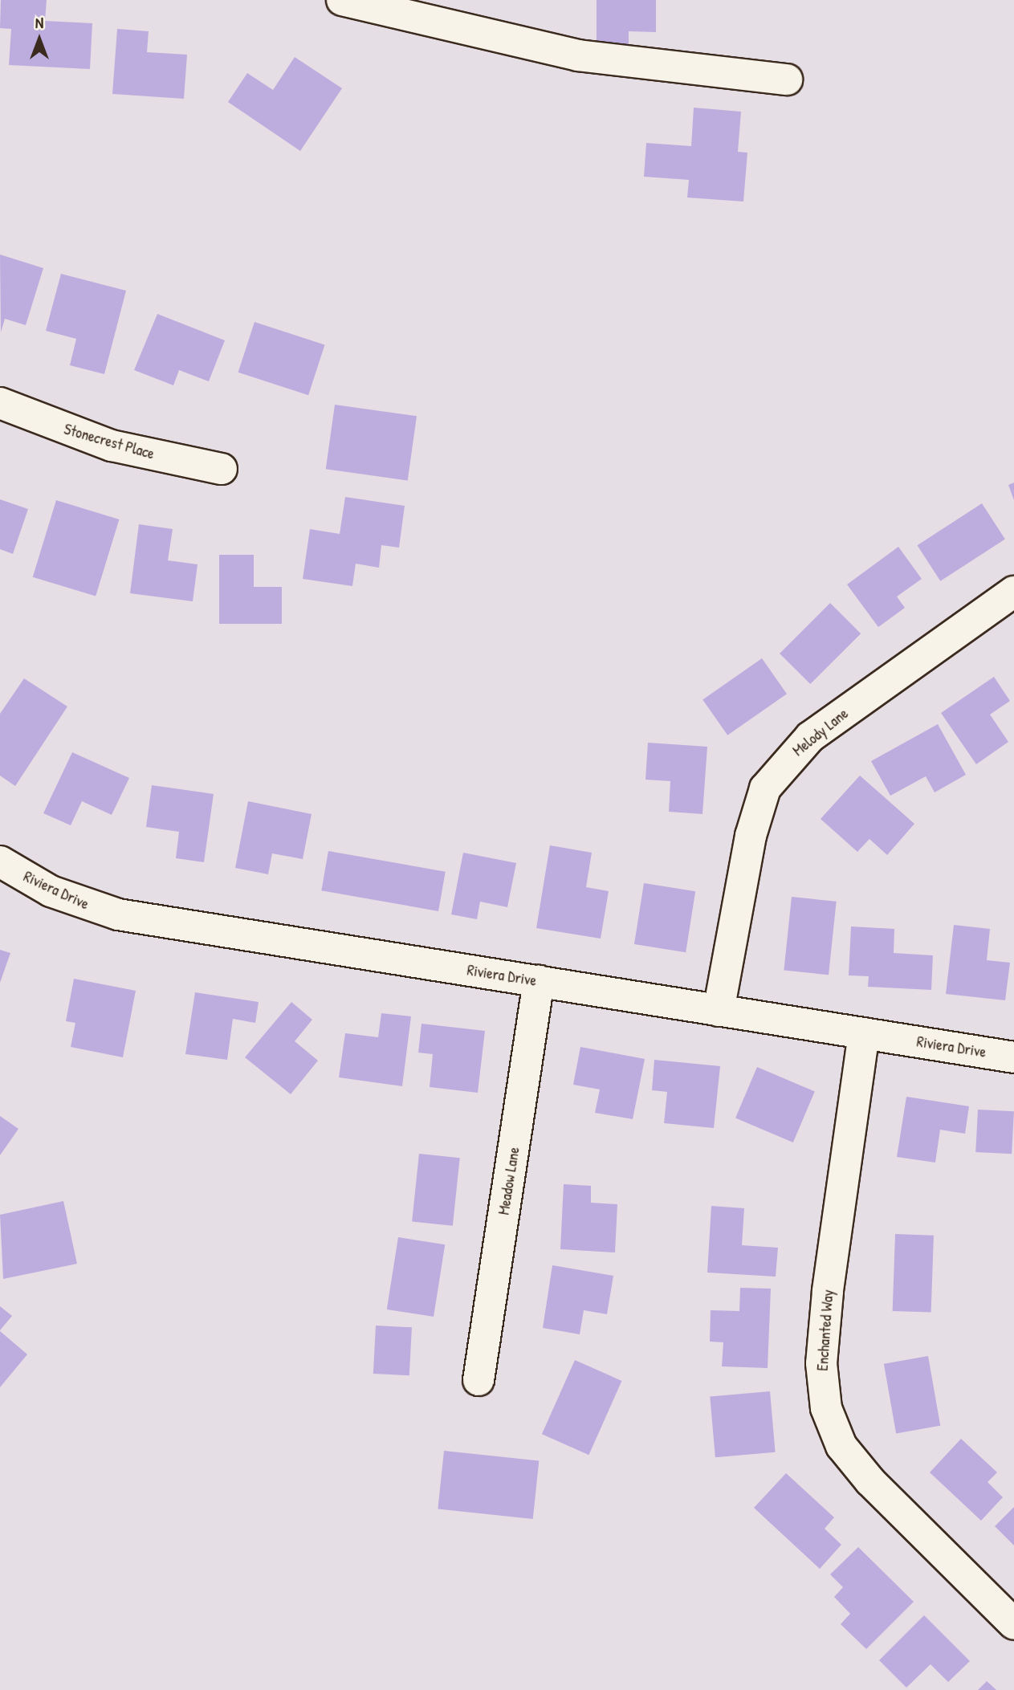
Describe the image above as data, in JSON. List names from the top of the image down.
{
  "streets": {
    "street": [
      "Stonecrest Place",
      "Melody Lane",
      "Riviera Drive",
      "Meadow Lane",
      "Enchanted Way"
    ]
  },
  "crossings": [
    ["Melody Lane", "Riviera Drive"],
    ["Riviera Drive", "Meadow Lane"],
    ["Riviera Drive", "Enchanted Way"]
  ],
  "north": "top"
}
